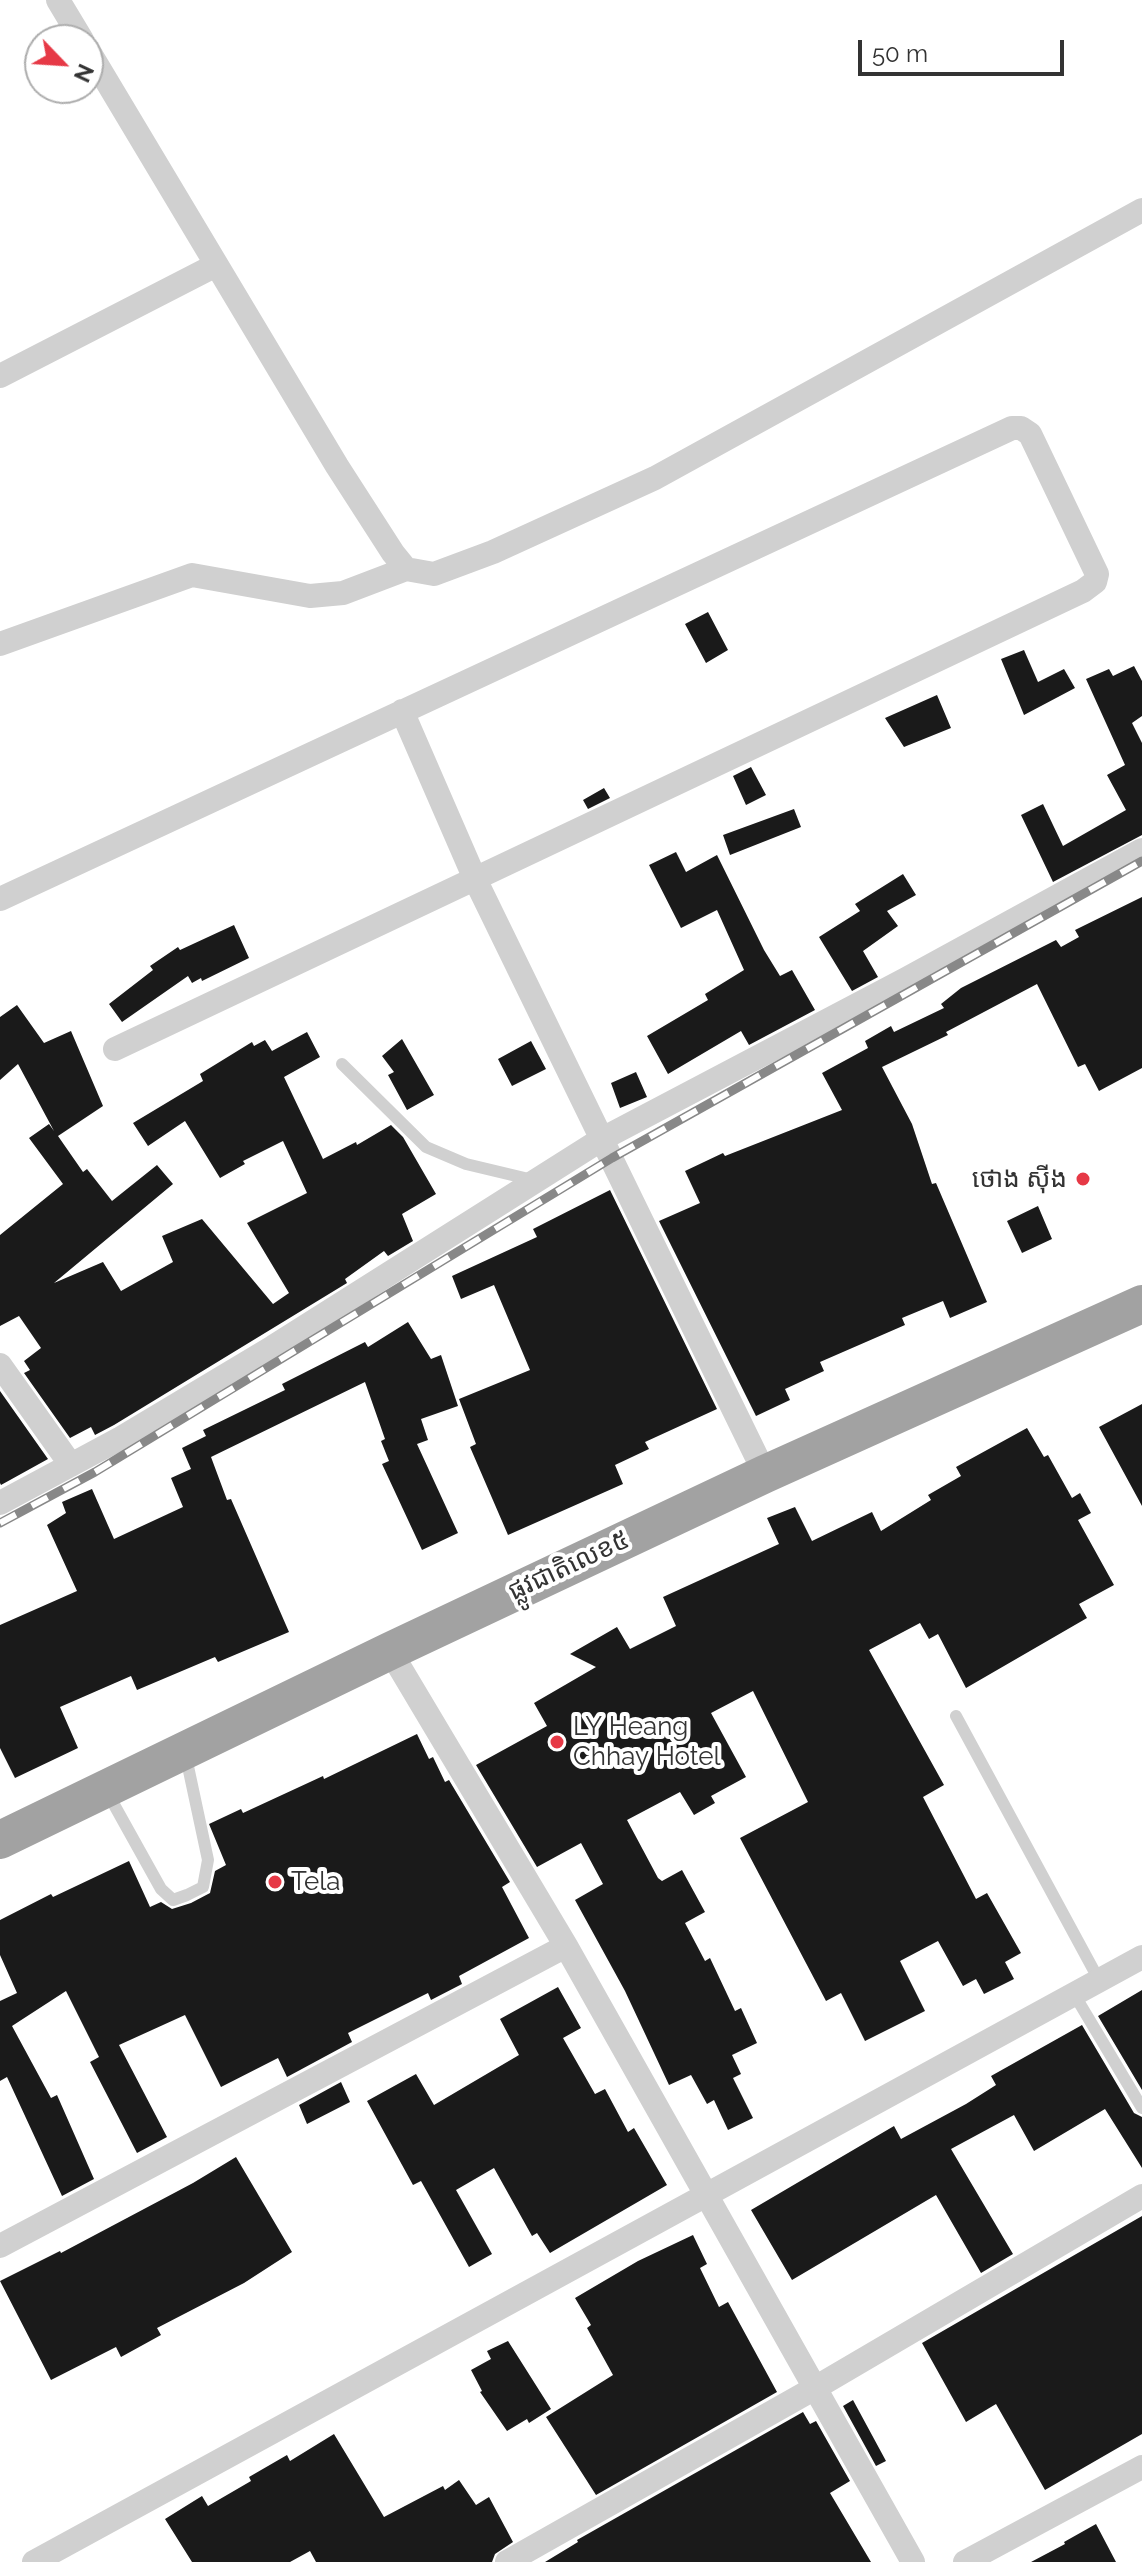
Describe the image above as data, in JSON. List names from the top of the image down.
{
  "streets": {
    "highway": ["ផ្លូវជាតិលេខ៥"]
  },
  "places": ["ថោង ស៊ីង", "LY Heang Chhay Hotel", "Tela"],
  "scale_bar": "50 m",
  "north": "bottom right"
}
